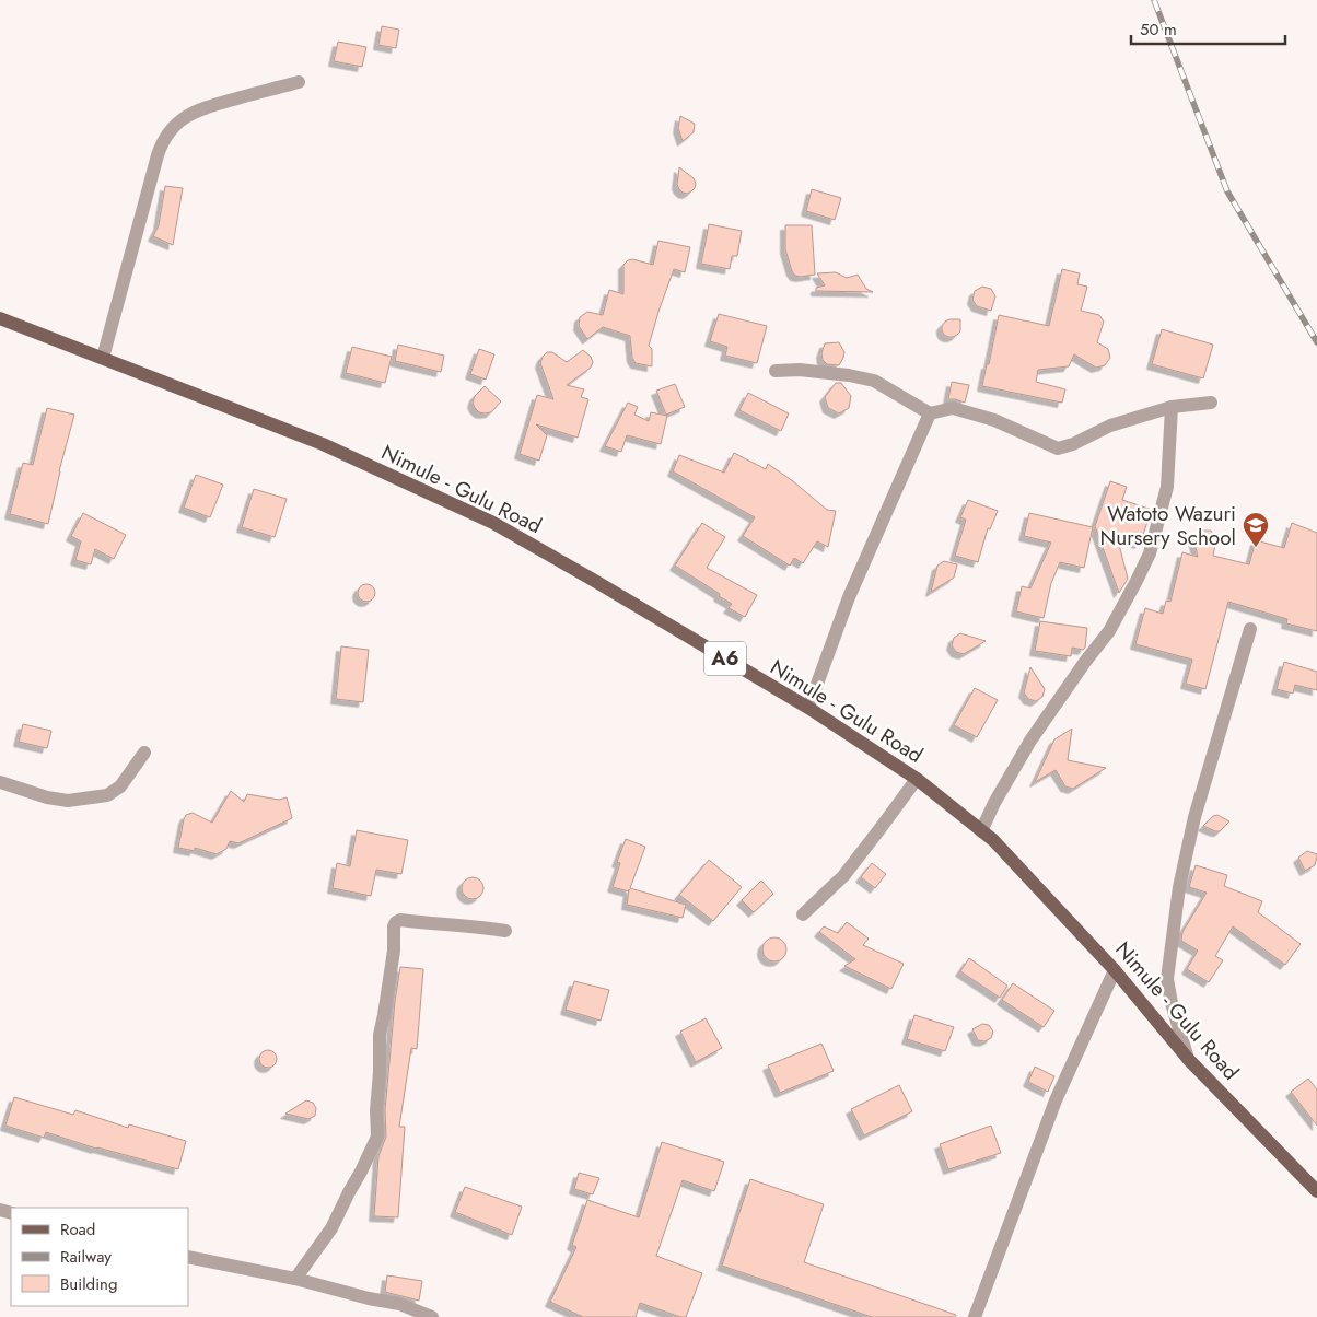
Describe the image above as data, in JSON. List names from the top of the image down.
{
  "streets": {
    "main road": ["Nimule - Gulu Road", "A6"]
  },
  "places": {
    "school or university": ["Watoto Wazuri Nursery School"]
  },
  "legend": ["Road", "Railway", "Building"],
  "scale_bar": "50 m"
}
